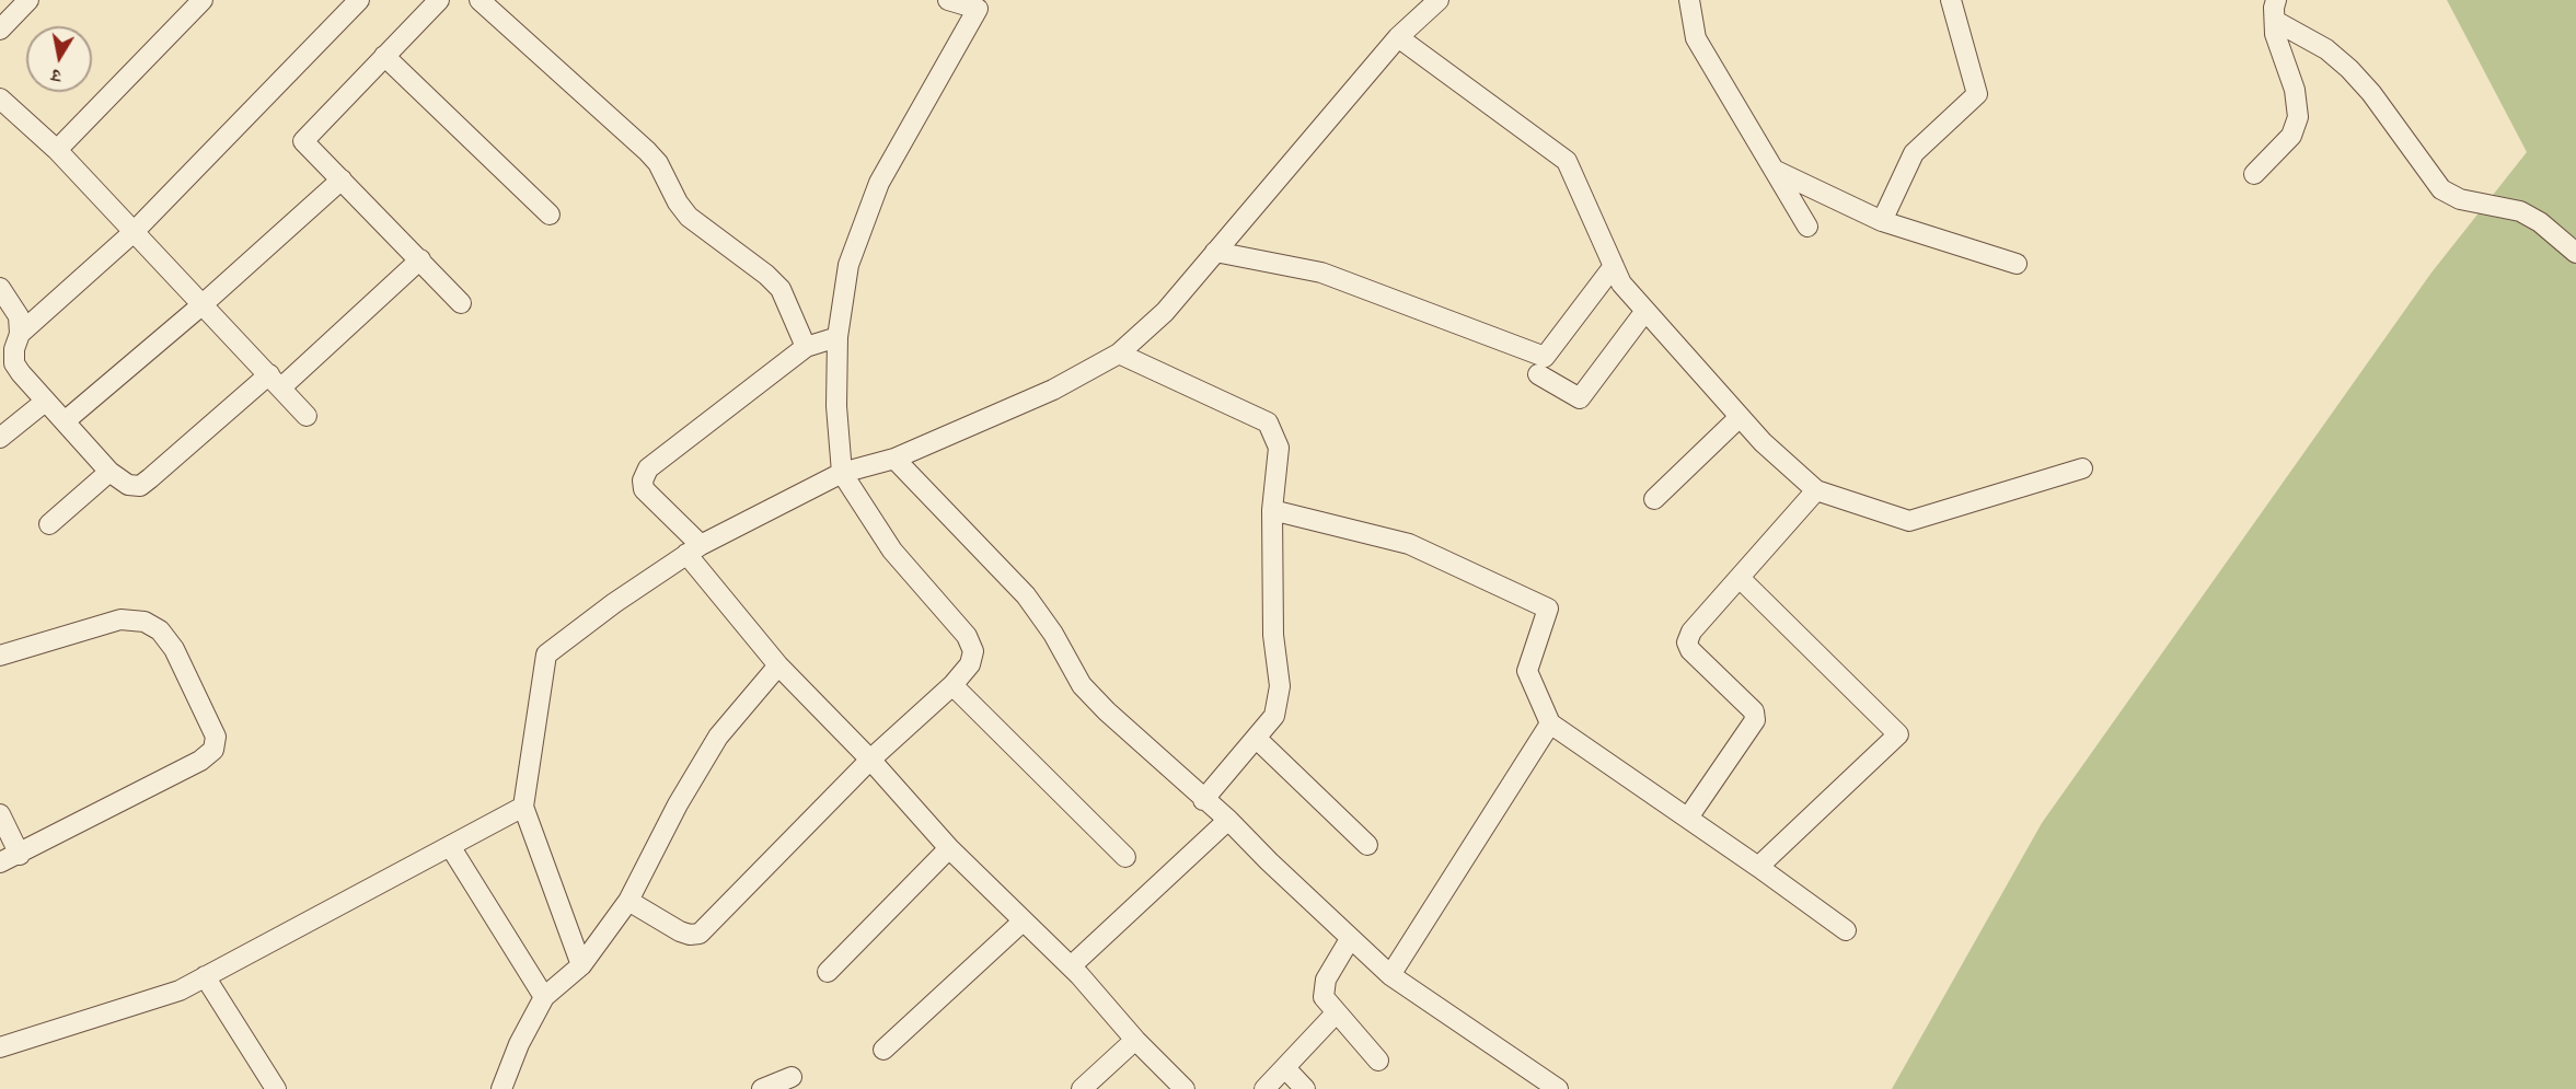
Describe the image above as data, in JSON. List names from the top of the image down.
{
  "north": "bottom"
}
